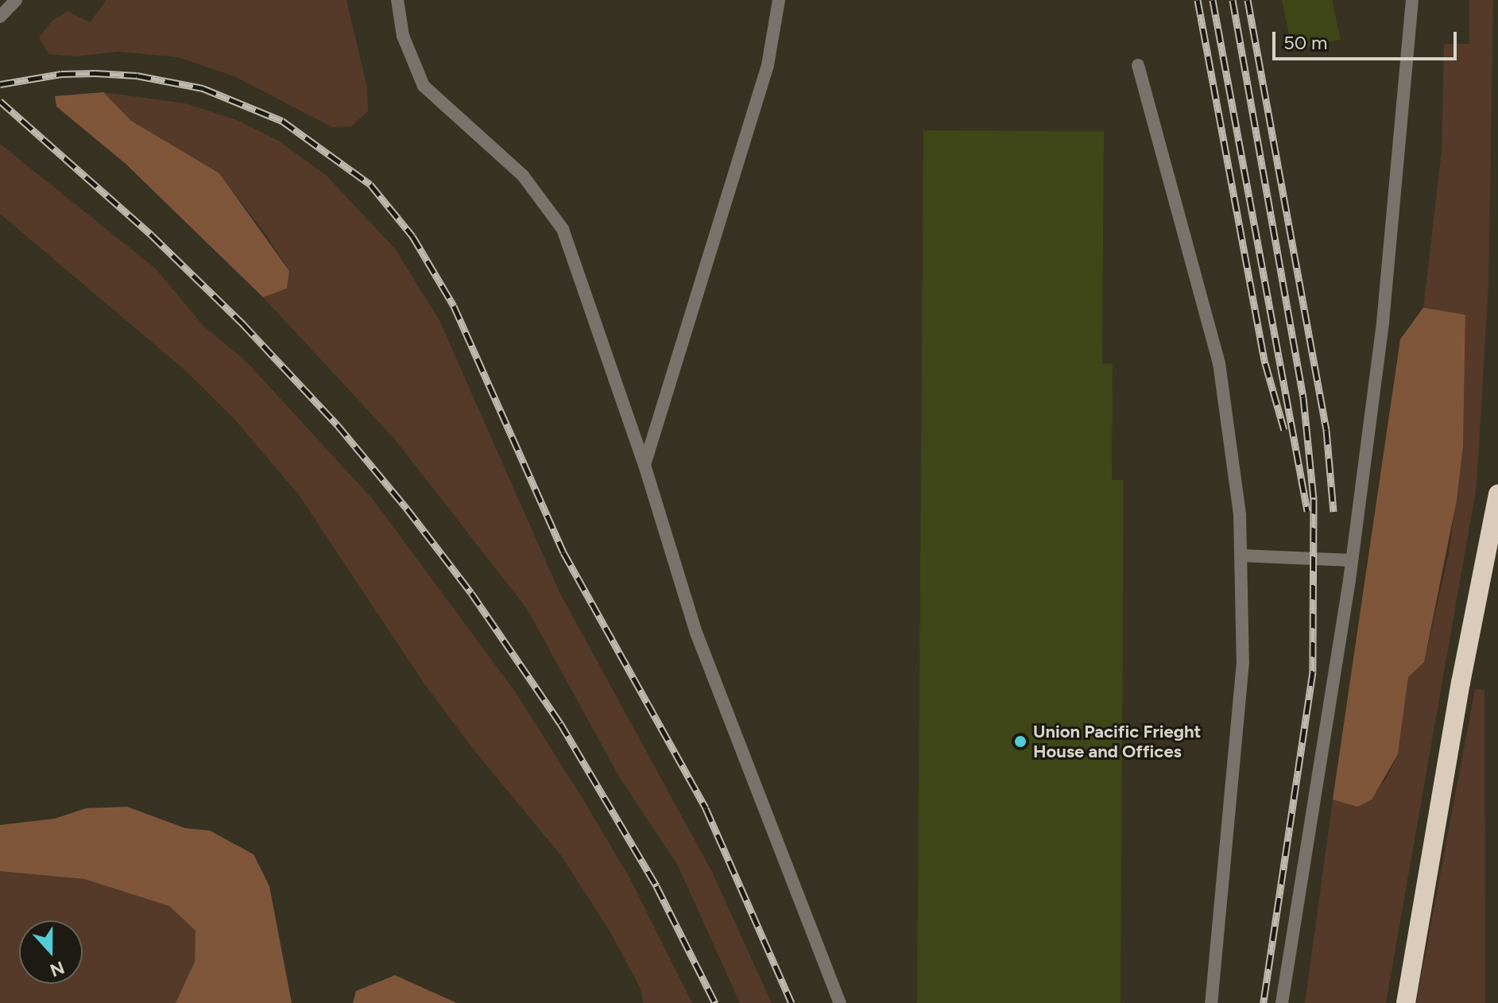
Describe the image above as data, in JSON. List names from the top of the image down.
{
  "places": ["Union Pacific Frieght House and Offices"],
  "scale_bar": "50 m",
  "north": "bottom"
}
